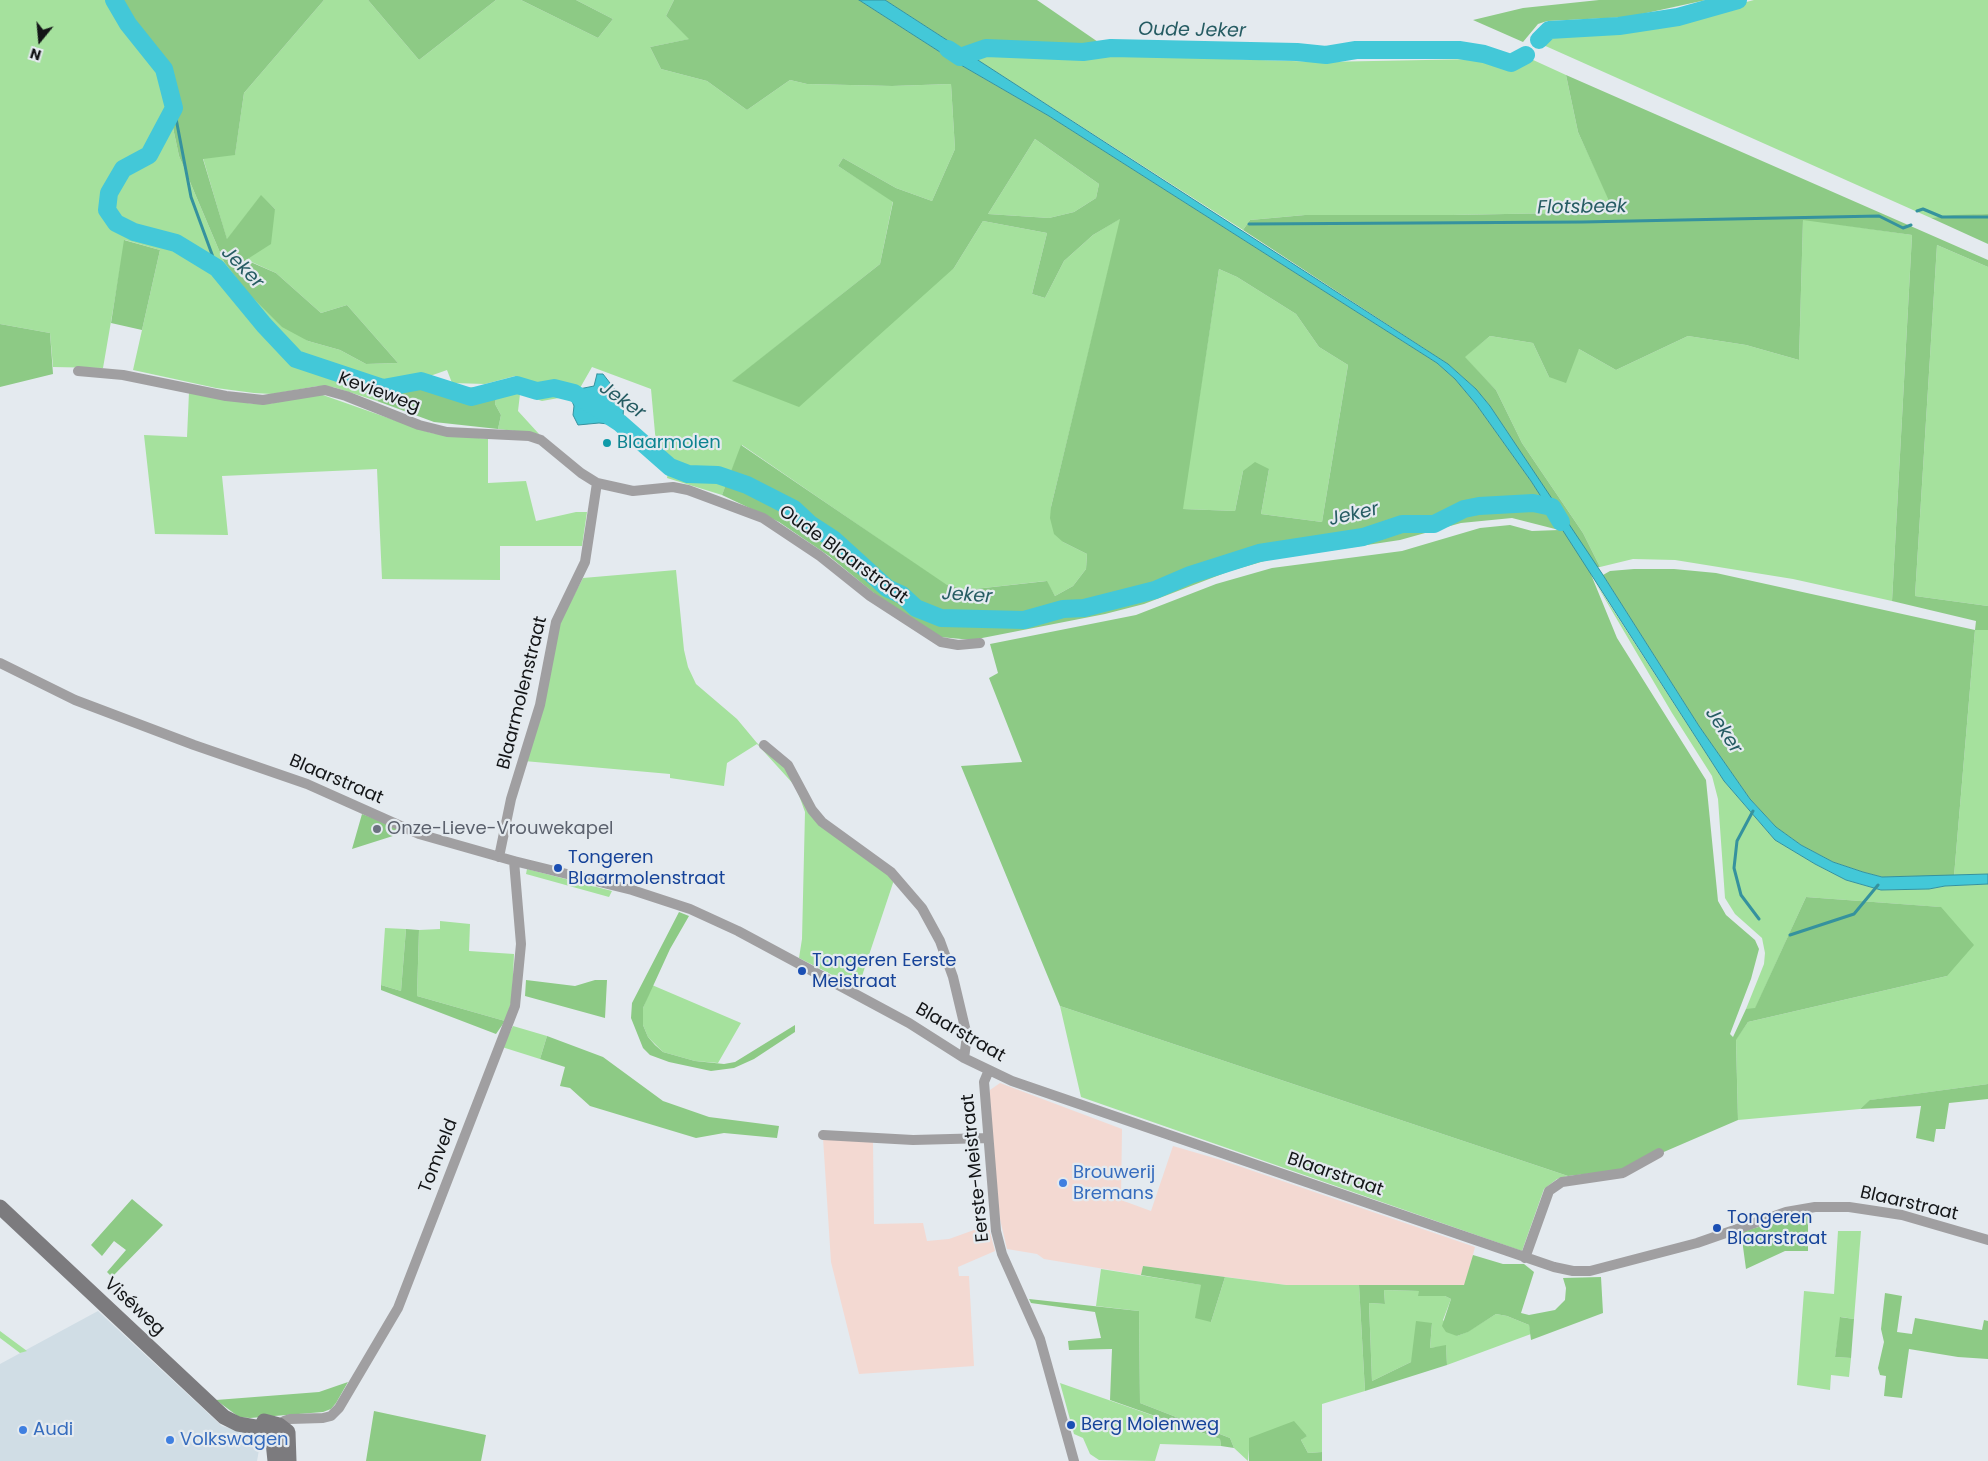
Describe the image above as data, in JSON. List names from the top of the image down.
{
  "streets": {
    "main road": ["Viséweg"],
    "street": [
      "Kevieweg",
      "Oude Blaarstraat",
      "Blaarmolenstraat",
      "Blaarstraat",
      "Tomveld",
      "Eerste-Meistraat"
    ]
  },
  "crossings": [
    ["Kevieweg", "Oude Blaarstraat"],
    ["Kevieweg", "Blaarmolenstraat"],
    ["Oude Blaarstraat", "Blaarmolenstraat"],
    ["Blaarmolenstraat", "Blaarstraat"],
    ["Blaarstraat", "Tomveld"],
    ["Blaarstraat", "Eerste-Meistraat"],
    ["Tomveld", "Viséweg"]
  ],
  "water": ["Oude Jeker", "Flotsbeek", "Jeker"],
  "places": [
    "Blaarmolen",
    "Onze-Lieve-Vrouwekapel",
    "Tongeren Blaarmolenstraat",
    "Tongeren Eerste Meistraat",
    "Brouwerij Bremans",
    "Tongeren Blaarstraat",
    "Berg Molenweg",
    "Audi",
    "Volkswagen"
  ],
  "north": "bottom"
}
